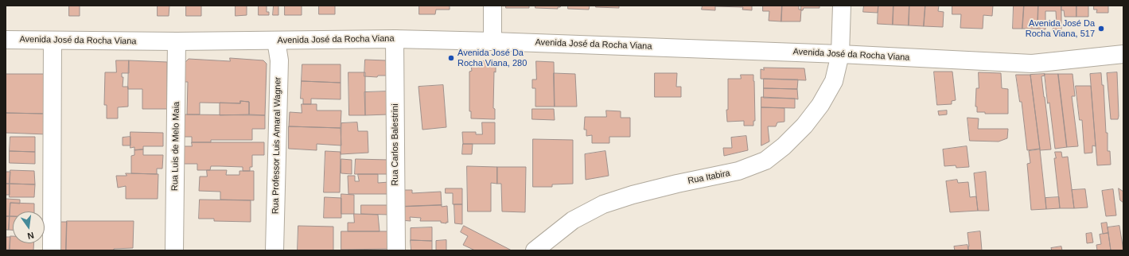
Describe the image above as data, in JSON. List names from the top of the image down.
{
  "streets": {
    "street": [
      "Avenida José da Rocha Viana",
      "Rua Carlos Balestrini",
      "Rua Professor Luis Amaral Wagner",
      "Rua Luis de Melo Maia",
      "Rua Itabira"
    ]
  },
  "crossings": [
    ["Avenida José da Rocha Viana", "Rua Carlos Balestrini"],
    ["Avenida José da Rocha Viana", "Rua Professor Luis Amaral Wagner"],
    ["Avenida José da Rocha Viana", "Rua Luis de Melo Maia"],
    ["Avenida José da Rocha Viana", "Rua Itabira"]
  ],
  "places": ["Avenida José Da Rocha Viana, 517", "Avenida José Da Rocha Viana, 280"],
  "north": "bottom"
}
